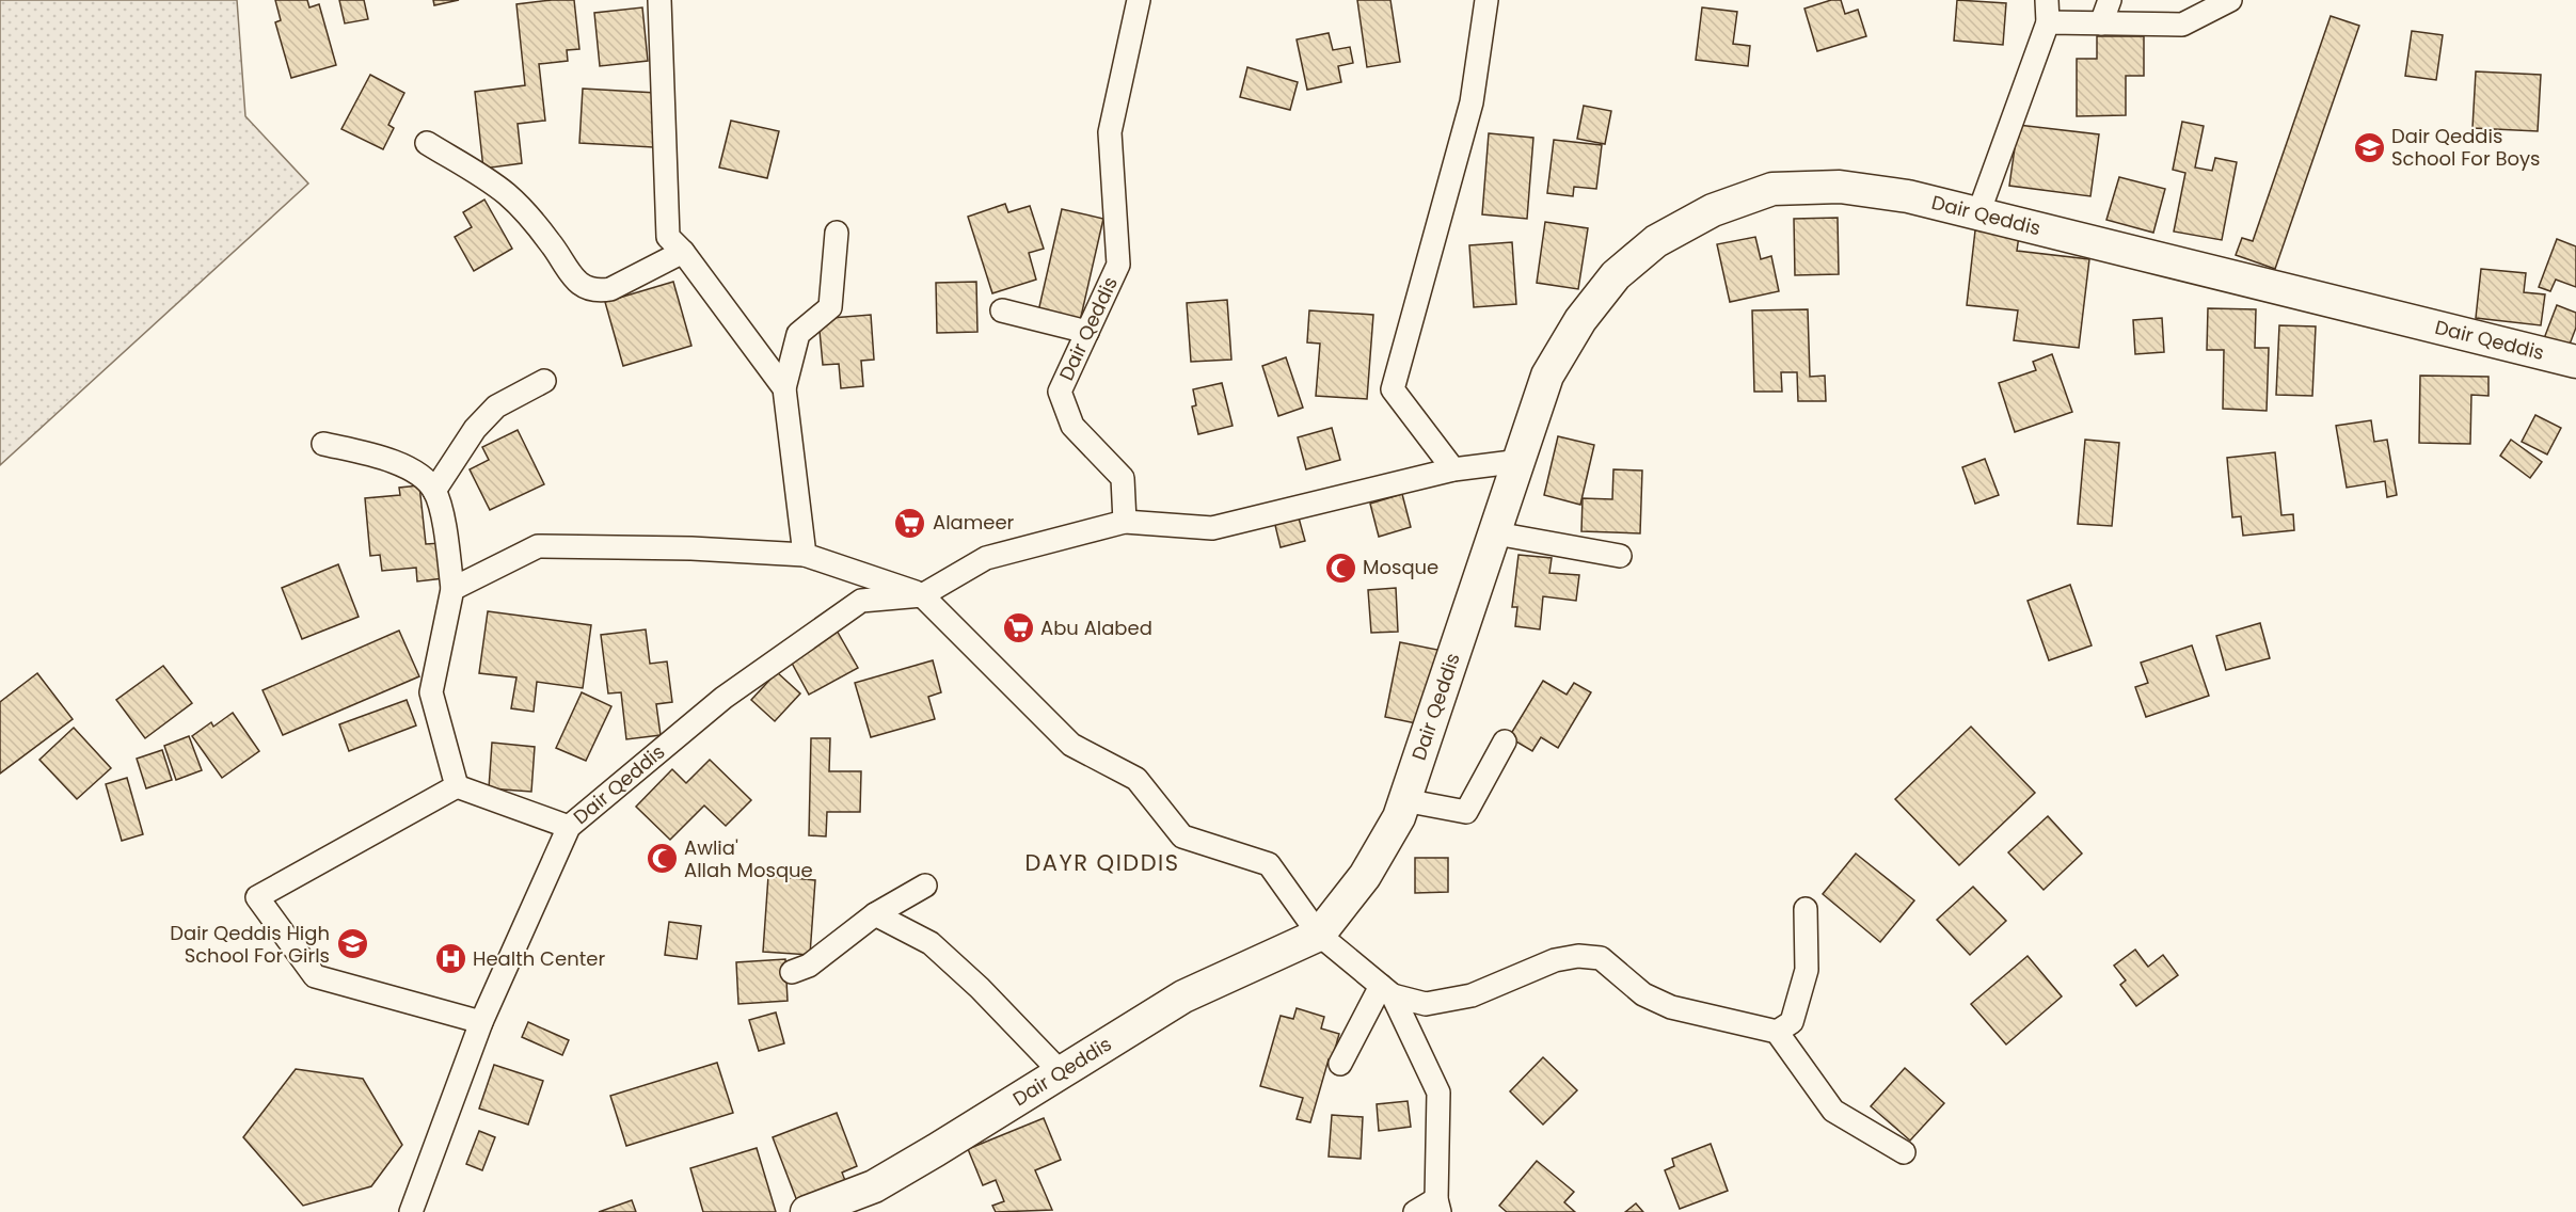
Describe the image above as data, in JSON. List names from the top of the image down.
{
  "streets": {
    "main road": ["Dair Qeddis"]
  },
  "districts": ["DAYR QIDDIS"],
  "places": {
    "school or university": ["Dair Qeddis School For Boys", "Dair Qeddis High School For Girls"],
    "supermarket": ["Alameer", "Abu Alabed"],
    "mosque": ["Mosque", "Awlia' Allah Mosque"],
    "hospital": ["Health Center"]
  }
}
